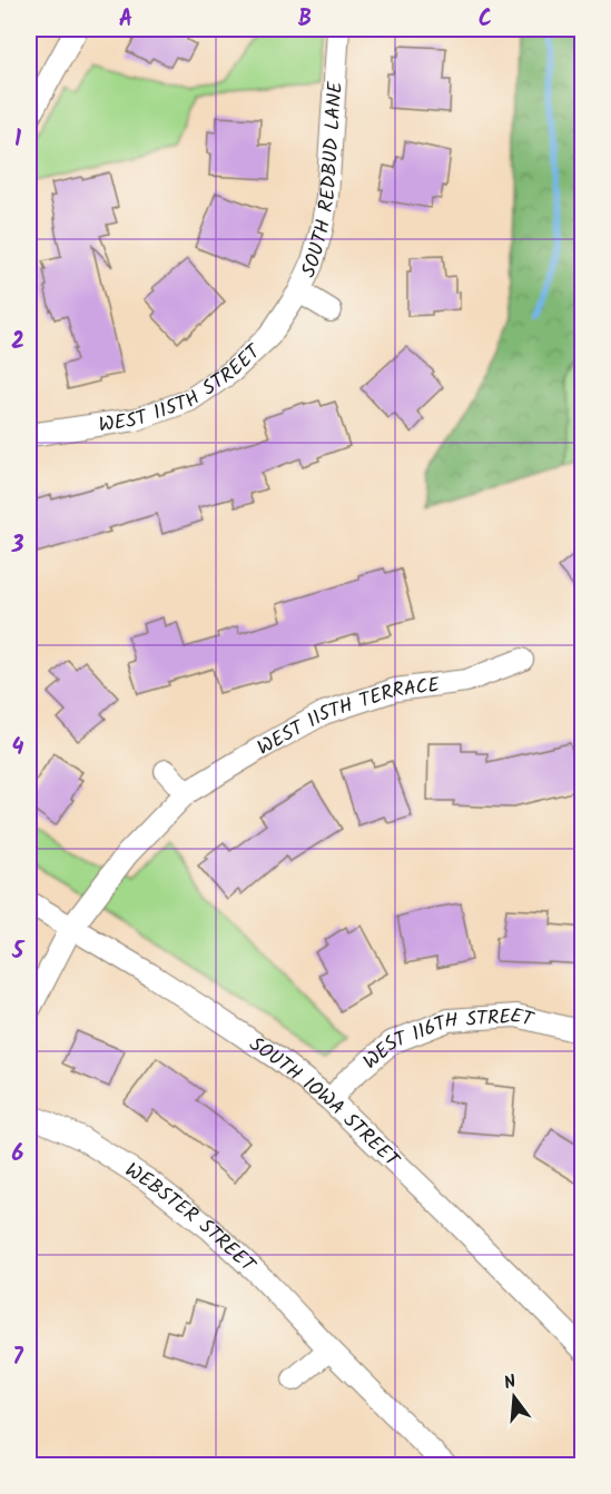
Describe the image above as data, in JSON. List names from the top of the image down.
{
  "streets": {
    "street": [
      "SOUTH REDBUD LANE",
      "WEST 115TH STREET",
      "WEST 115TH TERRACE",
      "WEST 116TH STREET",
      "SOUTH IOWA STREET",
      "WEBSTER STREET"
    ]
  },
  "crossings": [
    ["SOUTH REDBUD LANE", "WEST 115TH STREET"],
    ["WEST 115TH TERRACE", "SOUTH IOWA STREET"],
    ["WEST 116TH STREET", "SOUTH IOWA STREET"]
  ],
  "north": "top",
  "grid": {
    "columns": ["A", "B", "C"],
    "rows": [
      "1",
      "2",
      "3",
      "4",
      "5",
      "6",
      "7"
    ]
  }
}
